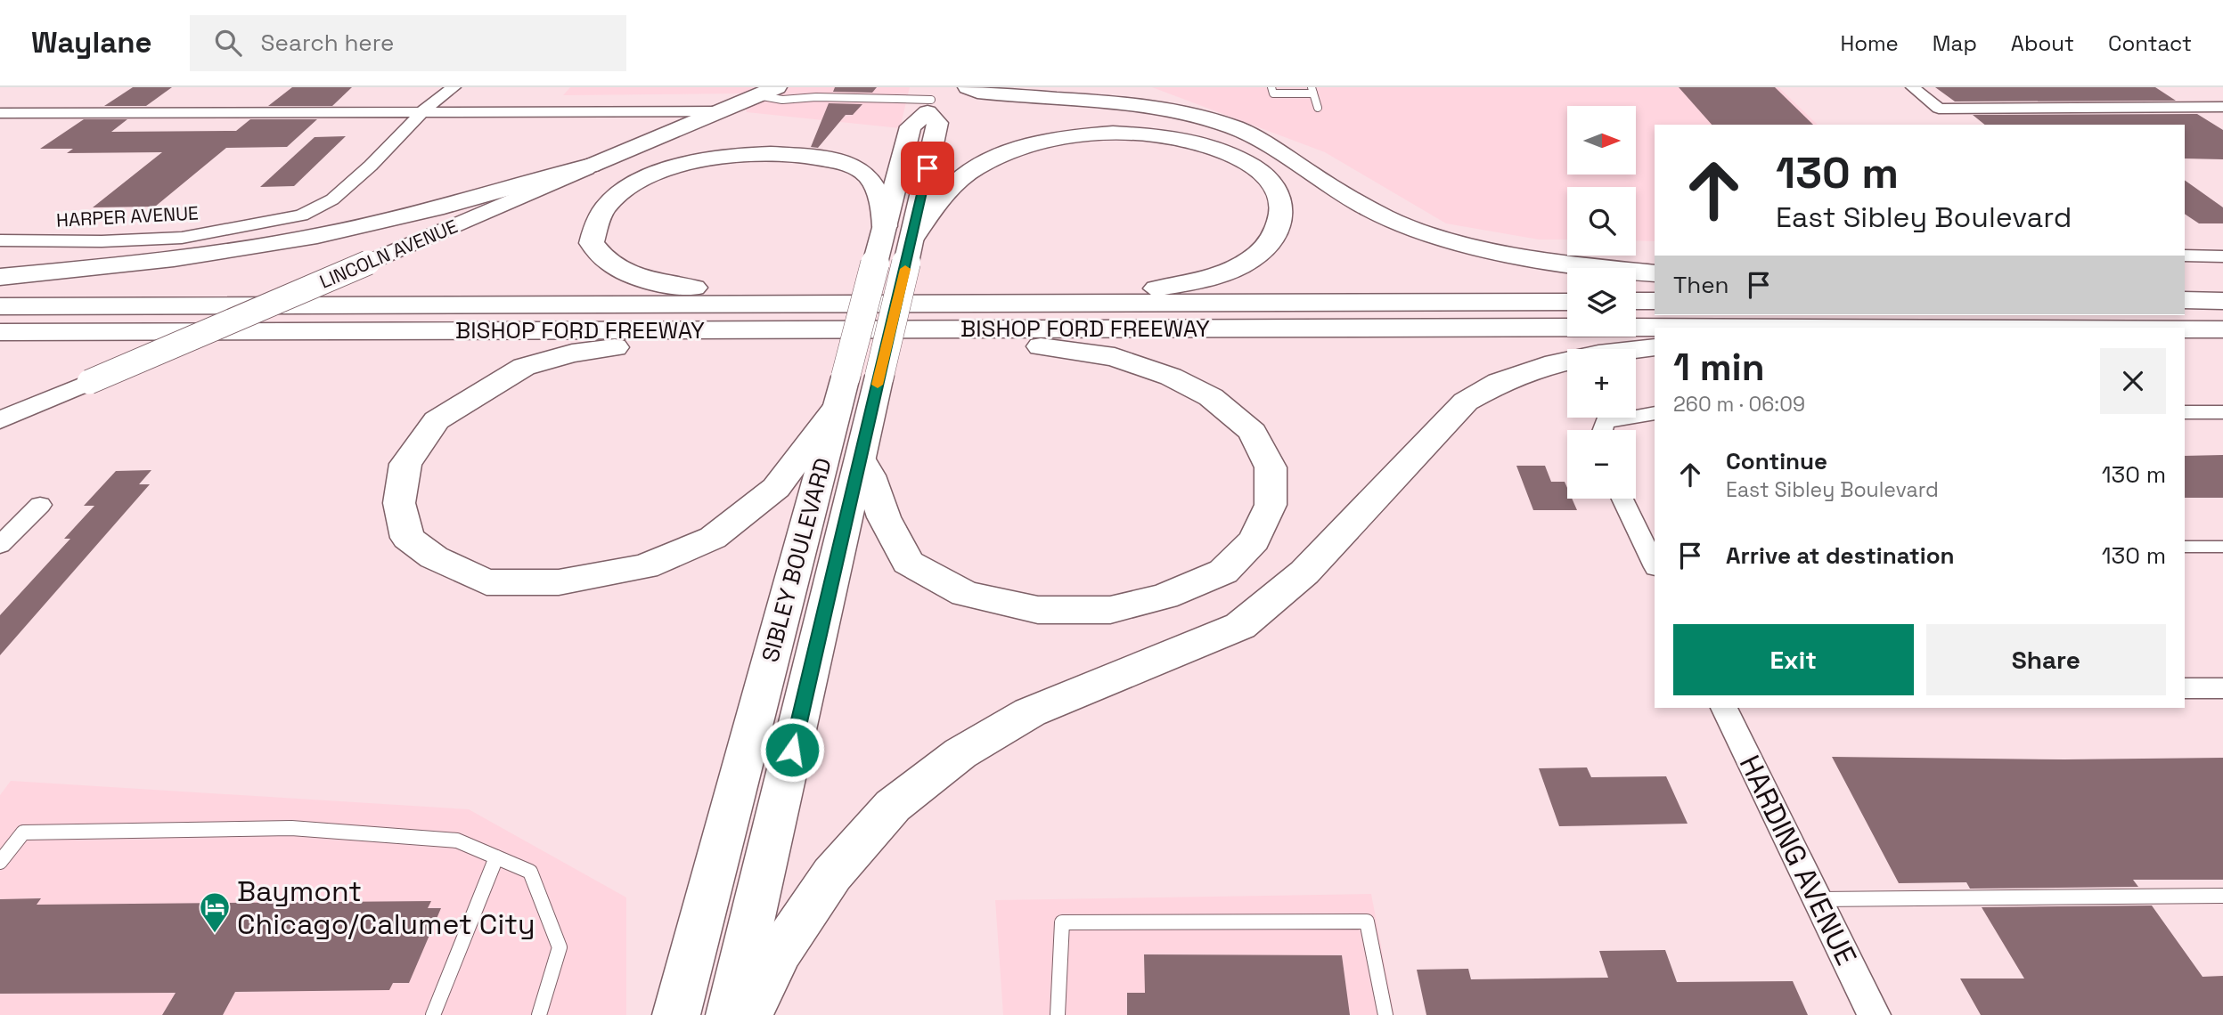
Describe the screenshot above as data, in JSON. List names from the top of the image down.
{
  "streets": {
    "main road": ["LINCOLN AVENUE", "BISHOP FORD FREEWAY", "SIBLEY BOULEVARD"],
    "street": ["HARPER AVENUE", "HARDING AVENUE"]
  },
  "places": {
    "hotel": ["Baymont Chicago/Calumet City"]
  },
  "north": "right",
  "page": {
    "header": "Waylane",
    "search": "Search here",
    "nav": [
      "Home",
      "Map",
      "About",
      "Contact"
    ],
    "map_buttons": ["+", "−"],
    "turn": ["130 m", "East Sibley Boulevard"],
    "then": "Then",
    "heading": ["1 min", "260 m · 06:09"],
    "list": [
      {
        "name": "Continue",
        "note": "East Sibley Boulevard",
        "value": "130 m"
      },
      {
        "name": "Arrive at destination",
        "value": "130 m"
      }
    ],
    "buttons": ["Exit", "Share"]
  }
}
